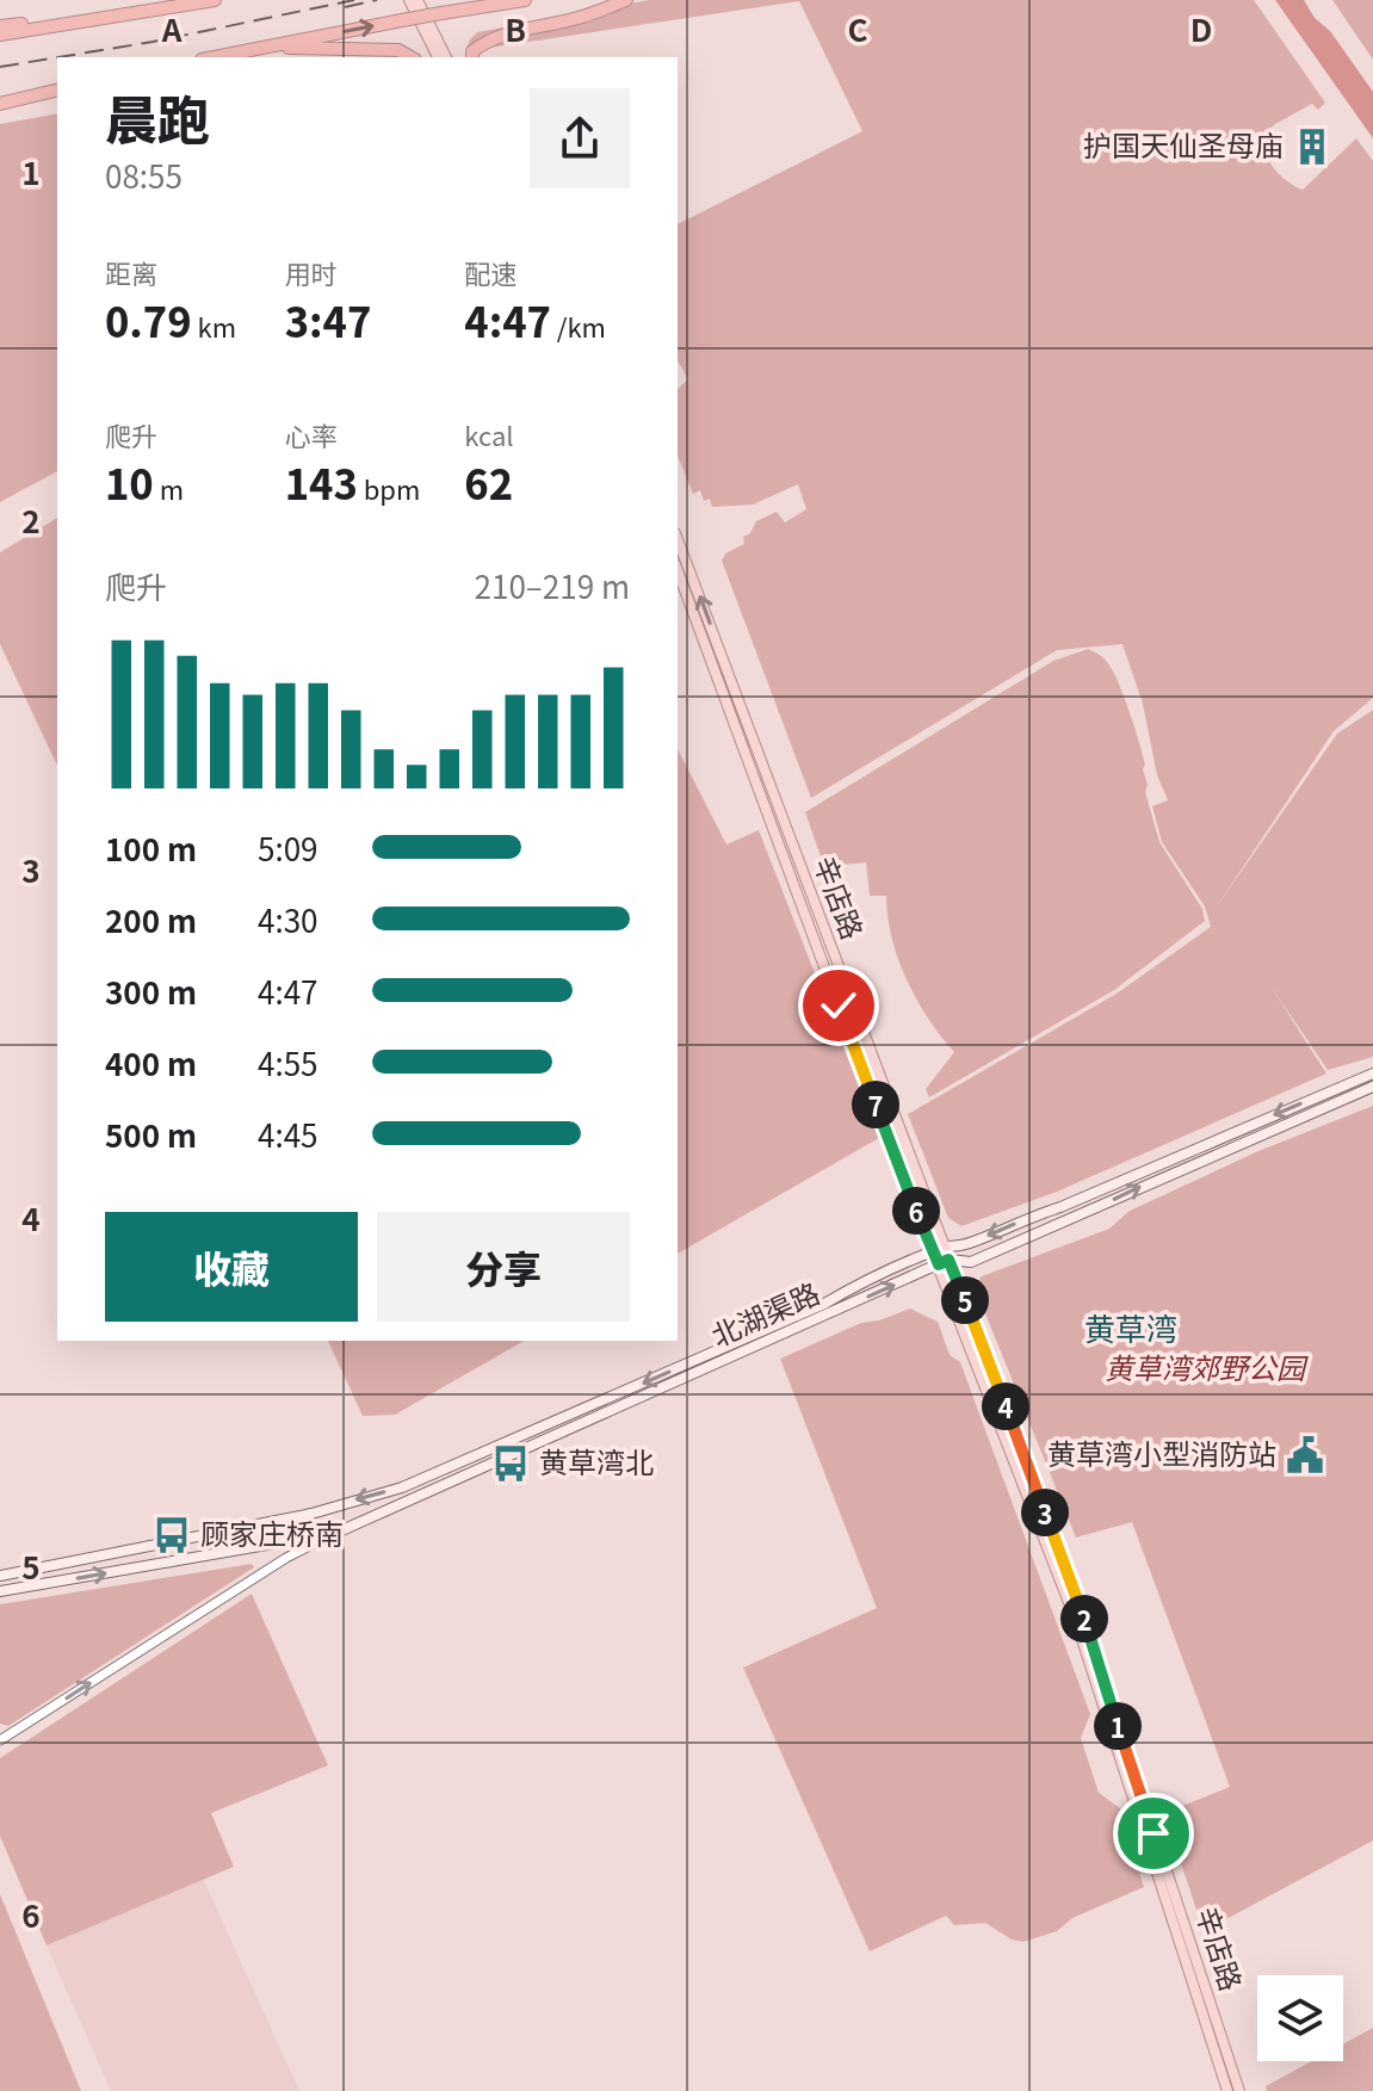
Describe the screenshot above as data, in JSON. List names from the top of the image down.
{
  "streets": {
    "main road": ["辛店路", "北湖渠路"]
  },
  "crossings": [
    ["辛店路", "北湖渠路"]
  ],
  "districts": ["黄草湾"],
  "parks": ["黄草湾郊野公园"],
  "places": {
    "building": ["护国天仙圣母庙"],
    "public building": ["黄草湾小型消防站"],
    "bus stop": ["黄草湾北", "顾家庄桥南"]
  },
  "page": {
    "heading": ["晨跑", "08:55"],
    "stats": [
      ["距离", "0.79 km"],
      ["用时", "3:47"],
      ["配速", "4:47 /km"],
      ["爬升", "10 m"],
      ["心率", "143 bpm"],
      ["kcal", "62"]
    ],
    "chart": ["爬升", "210–219 m"],
    "list": [
      {
        "name": "100 m",
        "note": "5:09"
      },
      {
        "name": "200 m",
        "note": "4:30"
      },
      {
        "name": "300 m",
        "note": "4:47"
      },
      {
        "name": "400 m",
        "note": "4:55"
      },
      {
        "name": "500 m",
        "note": "4:45"
      }
    ],
    "pins": [
      "7",
      "6",
      "5",
      "4",
      "3",
      "2",
      "1"
    ],
    "buttons": ["收藏", "分享"]
  },
  "grid": {
    "columns": [
      "A",
      "B",
      "C",
      "D"
    ],
    "rows": [
      "1",
      "2",
      "3",
      "4",
      "5",
      "6"
    ]
  }
}
